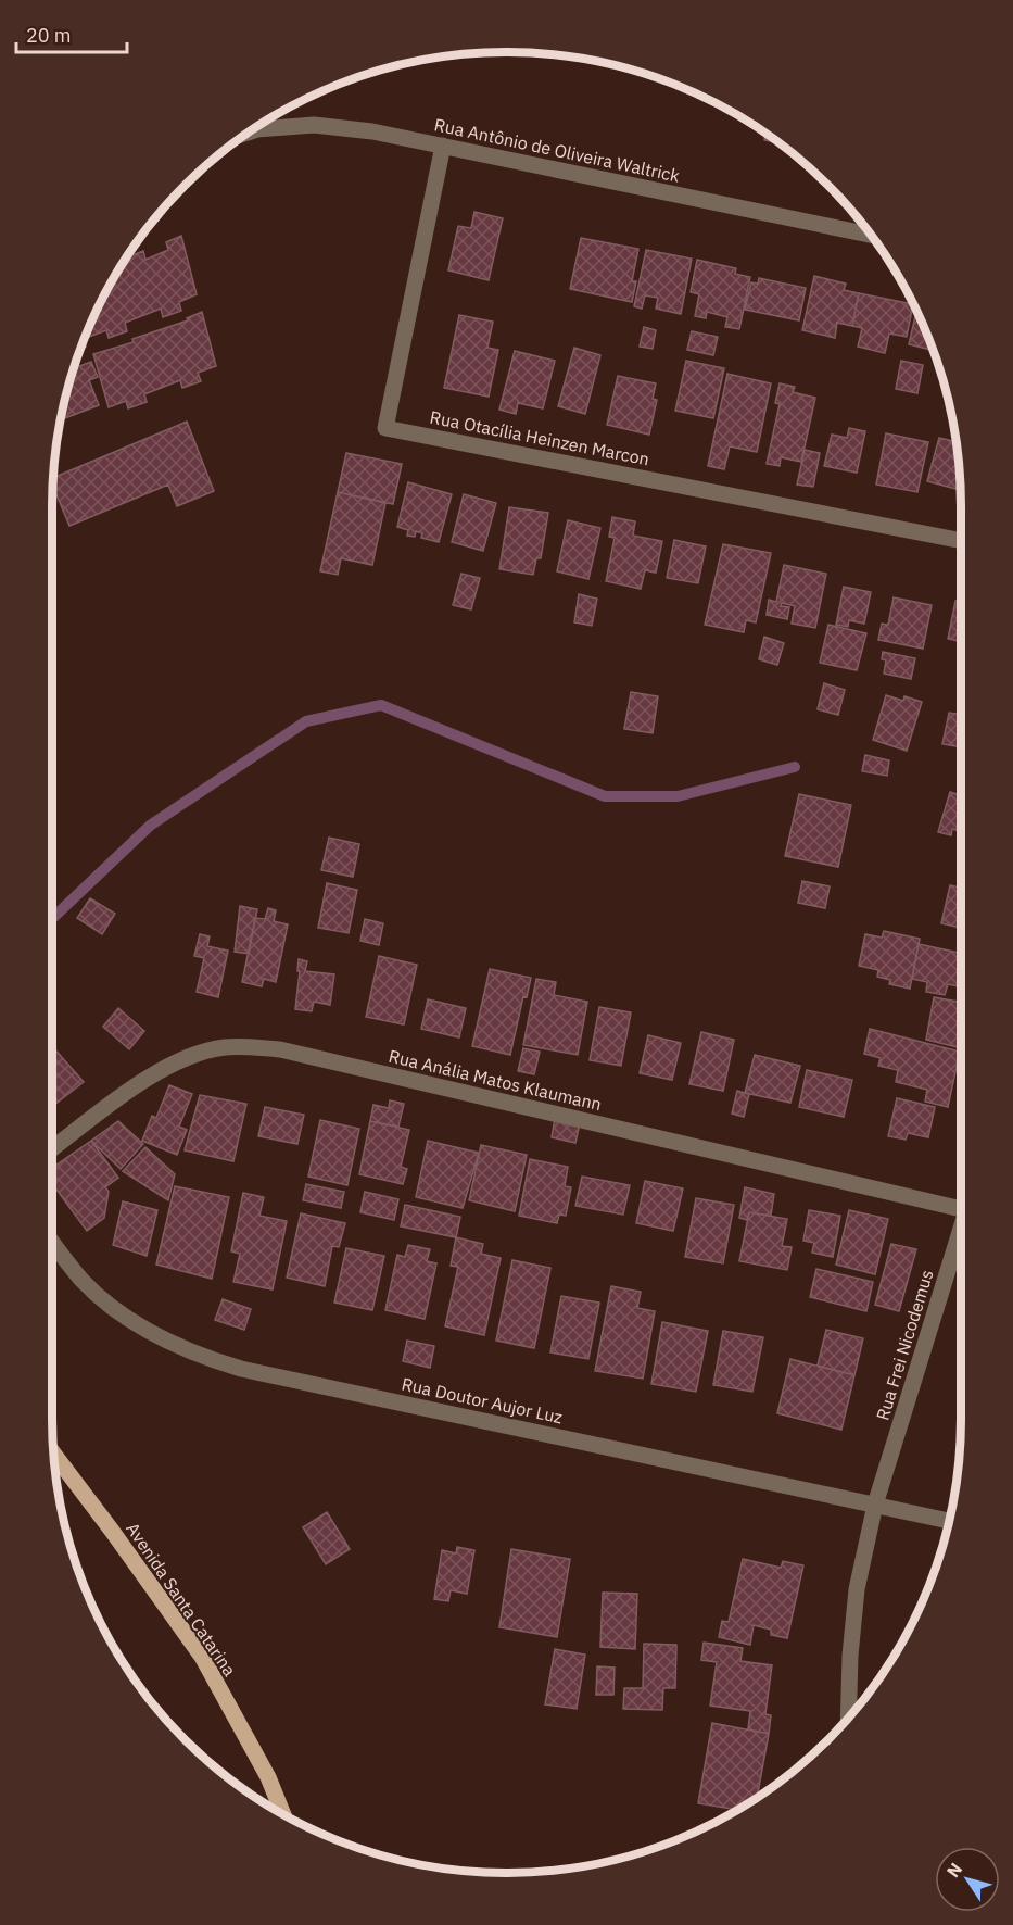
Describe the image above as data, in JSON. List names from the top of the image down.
{
  "streets": {
    "main road": ["Avenida Santa Catarina"],
    "street": [
      "Rua Antônio de Oliveira Waltrick",
      "Rua Otacília Heinzen Marcon",
      "Rua Anália Matos Klaumann",
      "Rua Frei Nicodemus",
      "Rua Doutor Aujor Luz"
    ]
  },
  "crossings": [
    ["Rua Antônio de Oliveira Waltrick", "Rua Otacília Heinzen Marcon"],
    ["Rua Frei Nicodemus", "Rua Doutor Aujor Luz"]
  ],
  "scale_bar": "20 m",
  "north": "top left"
}
